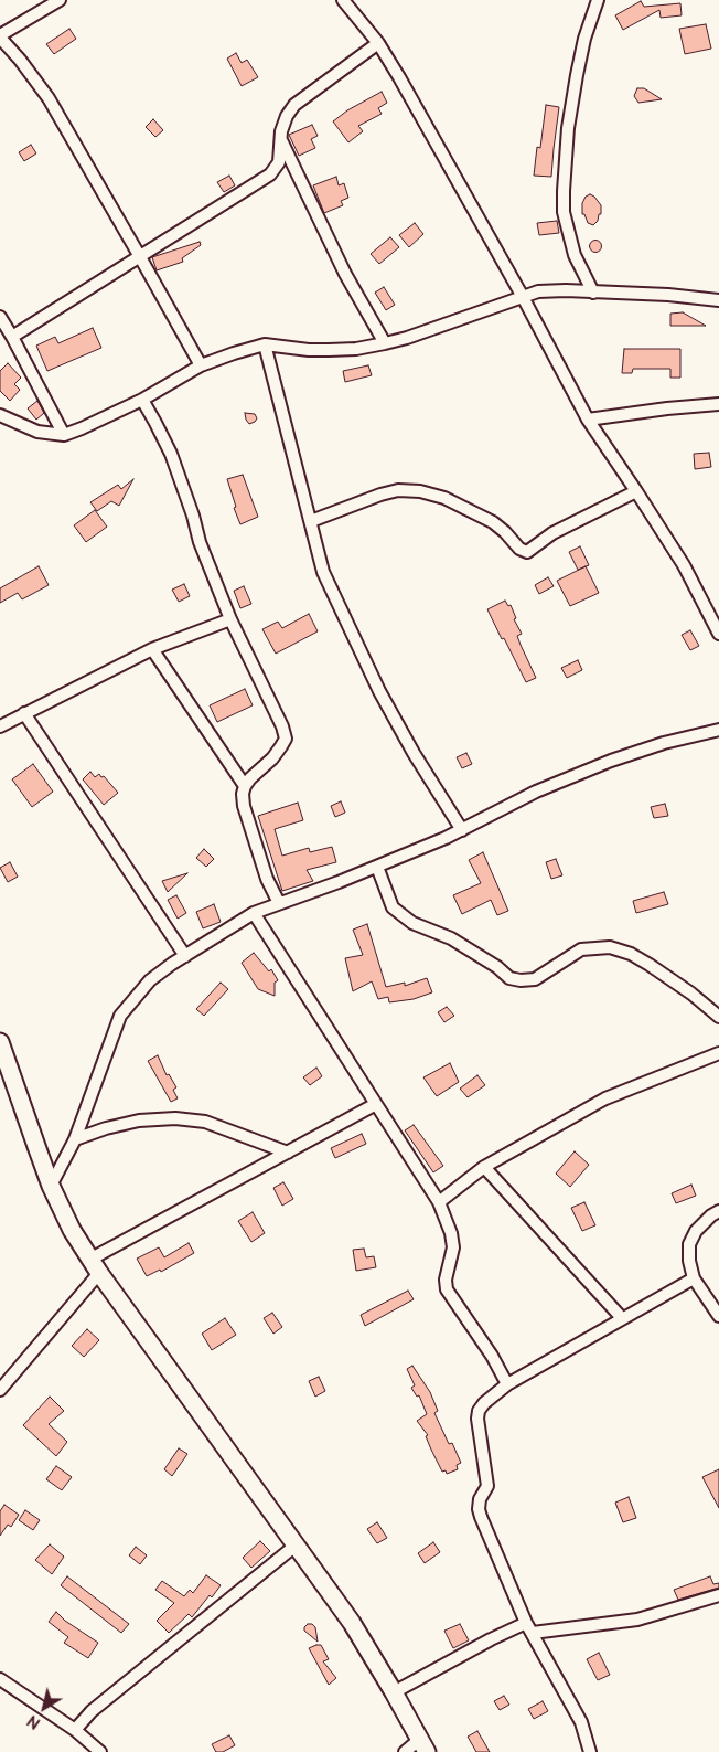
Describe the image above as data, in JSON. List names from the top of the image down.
{
  "north": "bottom left"
}
